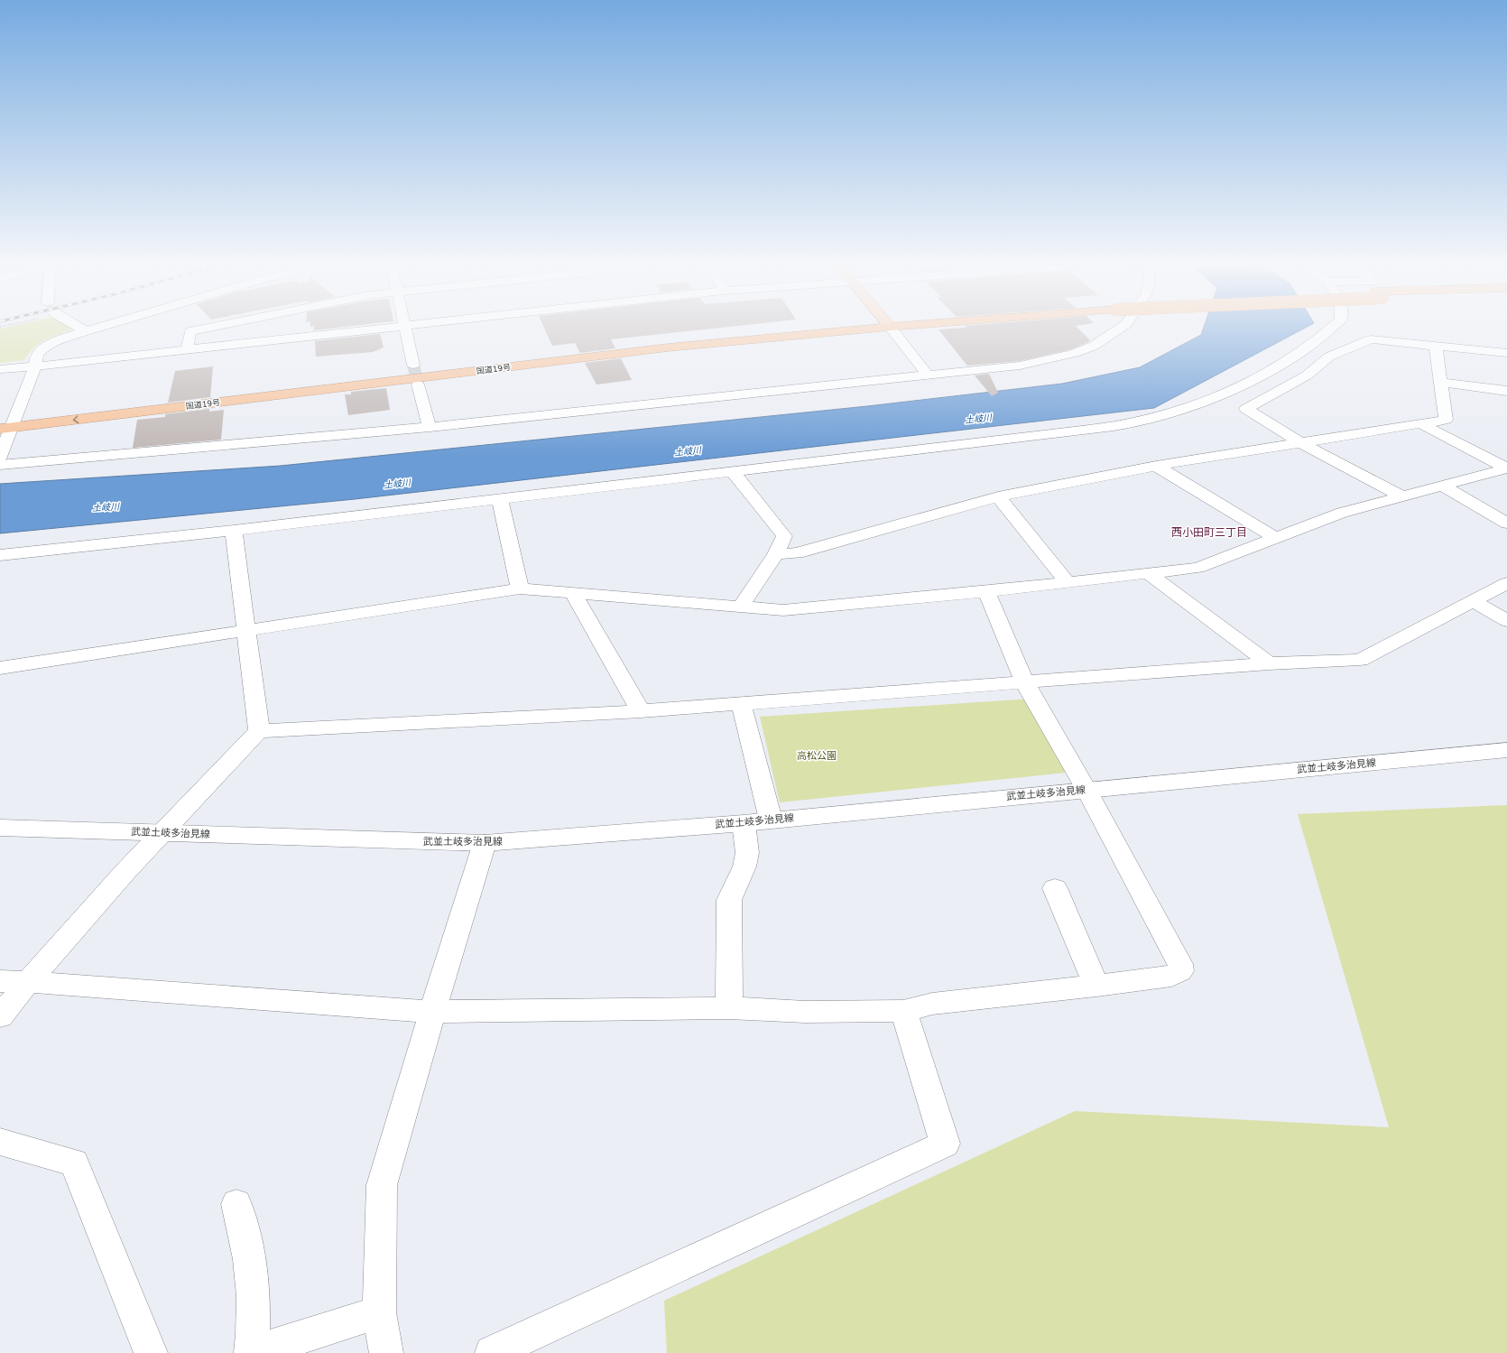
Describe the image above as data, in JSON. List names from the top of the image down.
{
  "streets": {
    "highway": ["国道19号"],
    "street": ["武並土岐多治見線"]
  },
  "districts": ["西小田町三丁目"],
  "water": ["土岐川"],
  "parks": ["高松公園"]
}
